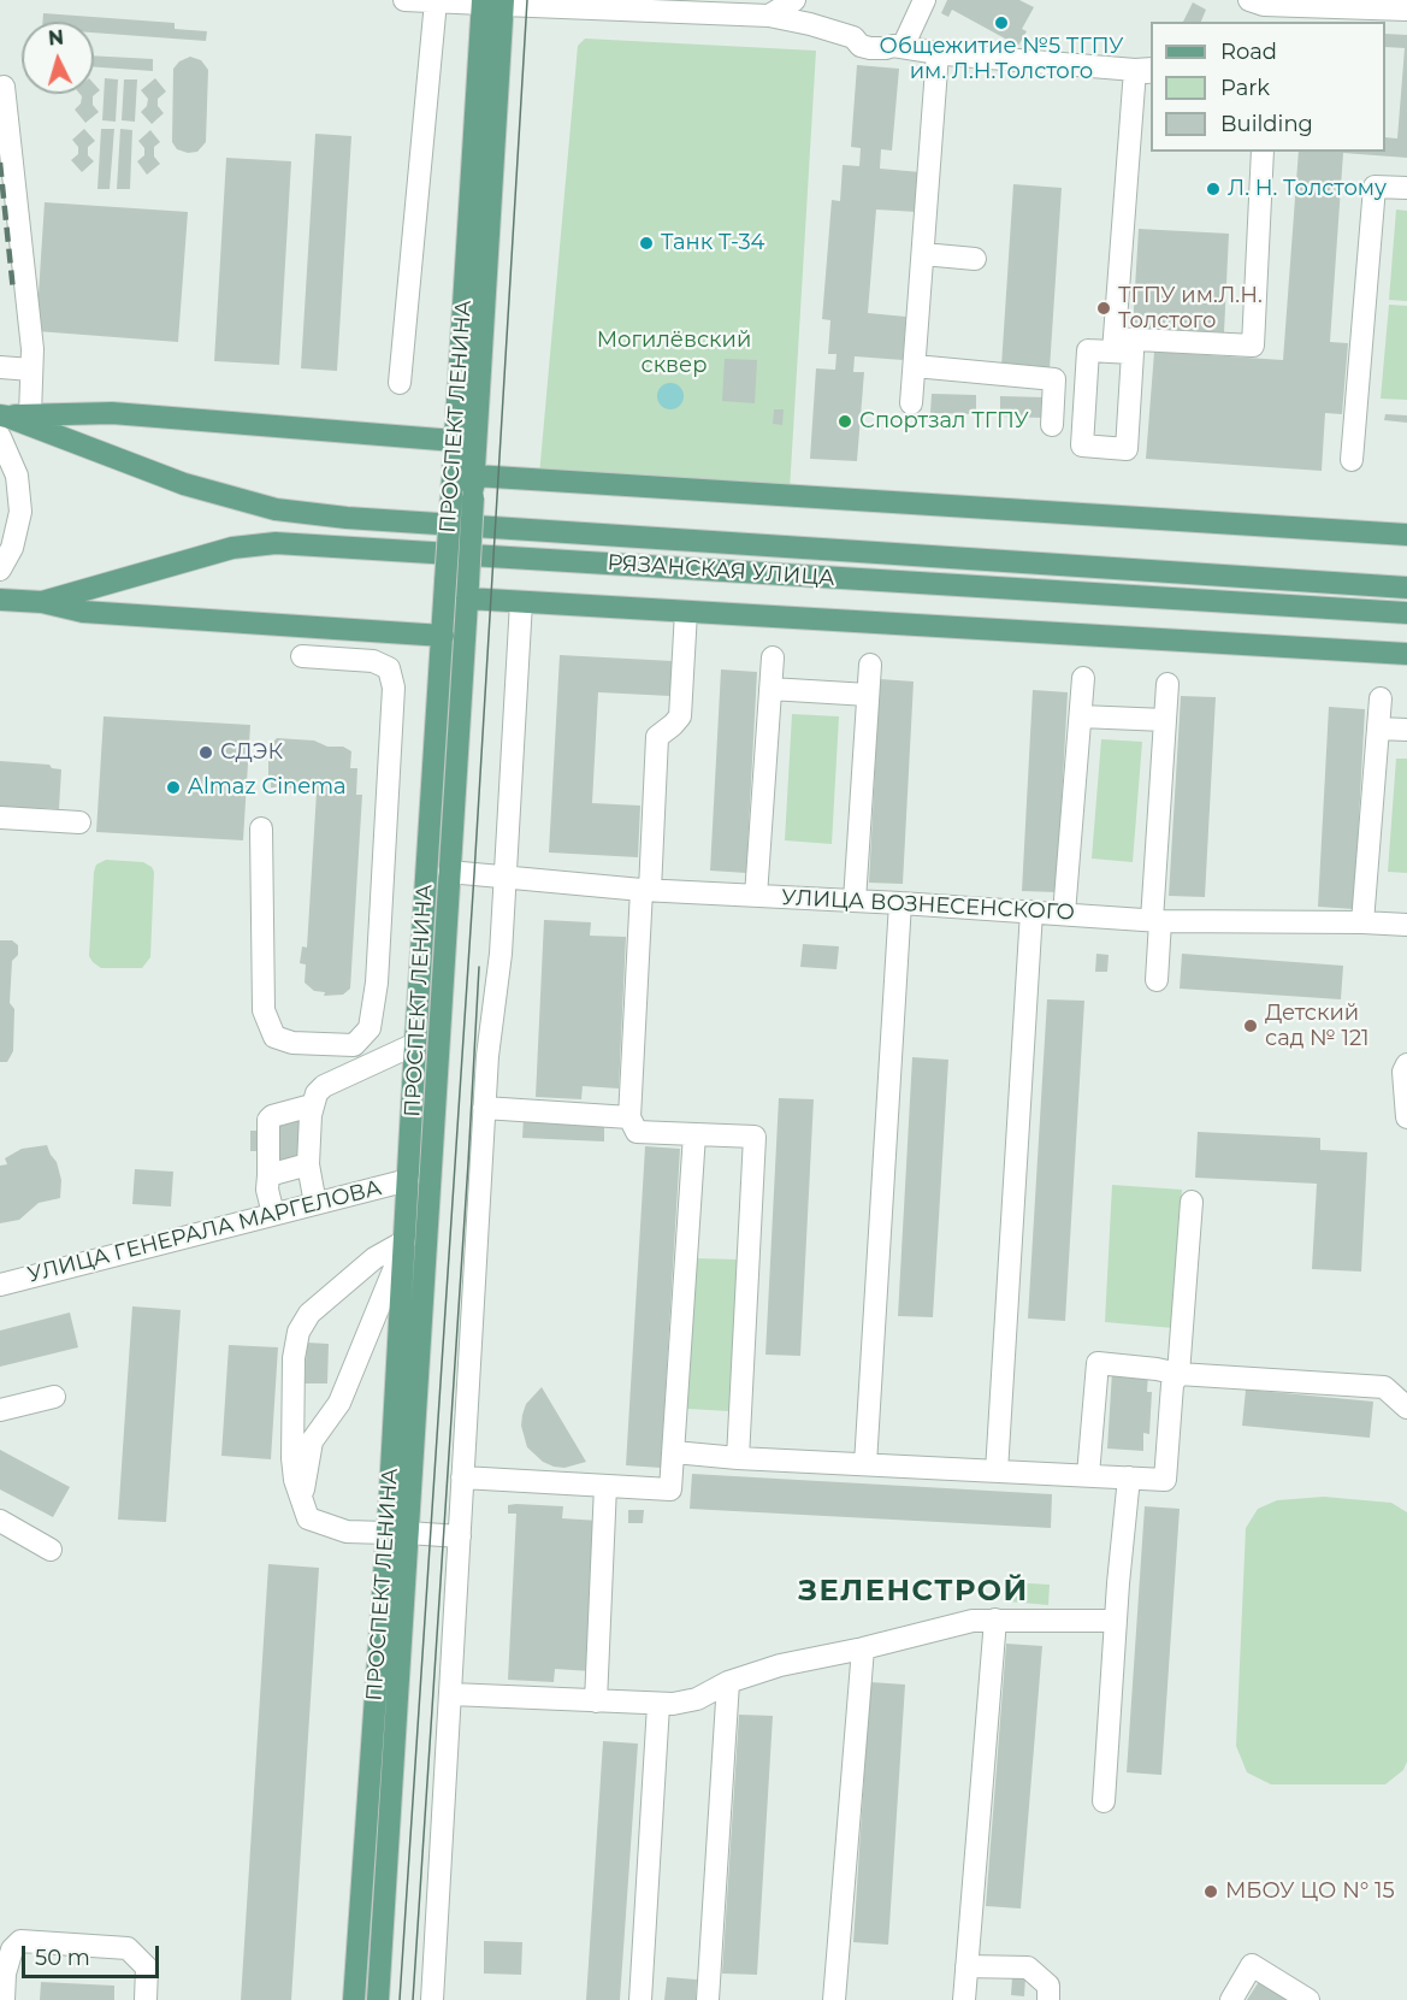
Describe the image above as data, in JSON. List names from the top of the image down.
{
  "streets": {
    "main road": ["ПРОСПЕКТ ЛЕНИНА", "РЯЗАНСКАЯ УЛИЦА"],
    "street": ["УЛИЦА ВОЗНЕСЕНСКОГО", "УЛИЦА ГЕНЕРАЛА МАРГЕЛОВА"]
  },
  "crossings": [
    ["ПРОСПЕКТ ЛЕНИНА", "УЛИЦА ВОЗНЕСЕНСКОГО"],
    ["ПРОСПЕКТ ЛЕНИНА", "УЛИЦА ГЕНЕРАЛА МАРГЕЛОВА"]
  ],
  "districts": ["ЗЕЛЕНСТРОЙ"],
  "parks": ["Могилёвский сквер"],
  "places": [
    "Общежитие №5 ТГПУ им. Л.Н.Толстого",
    "Л. Н. Толстому",
    "Танк Т-34",
    "ТГПУ им.Л.Н. Толстого",
    "Спортзал ТГПУ",
    "СДЭК",
    "Almaz Cinema",
    "Детский сад № 121",
    "МБОУ ЦО N° 15"
  ],
  "legend": ["Road", "Park", "Building"],
  "scale_bar": "50 m",
  "north": "top"
}
